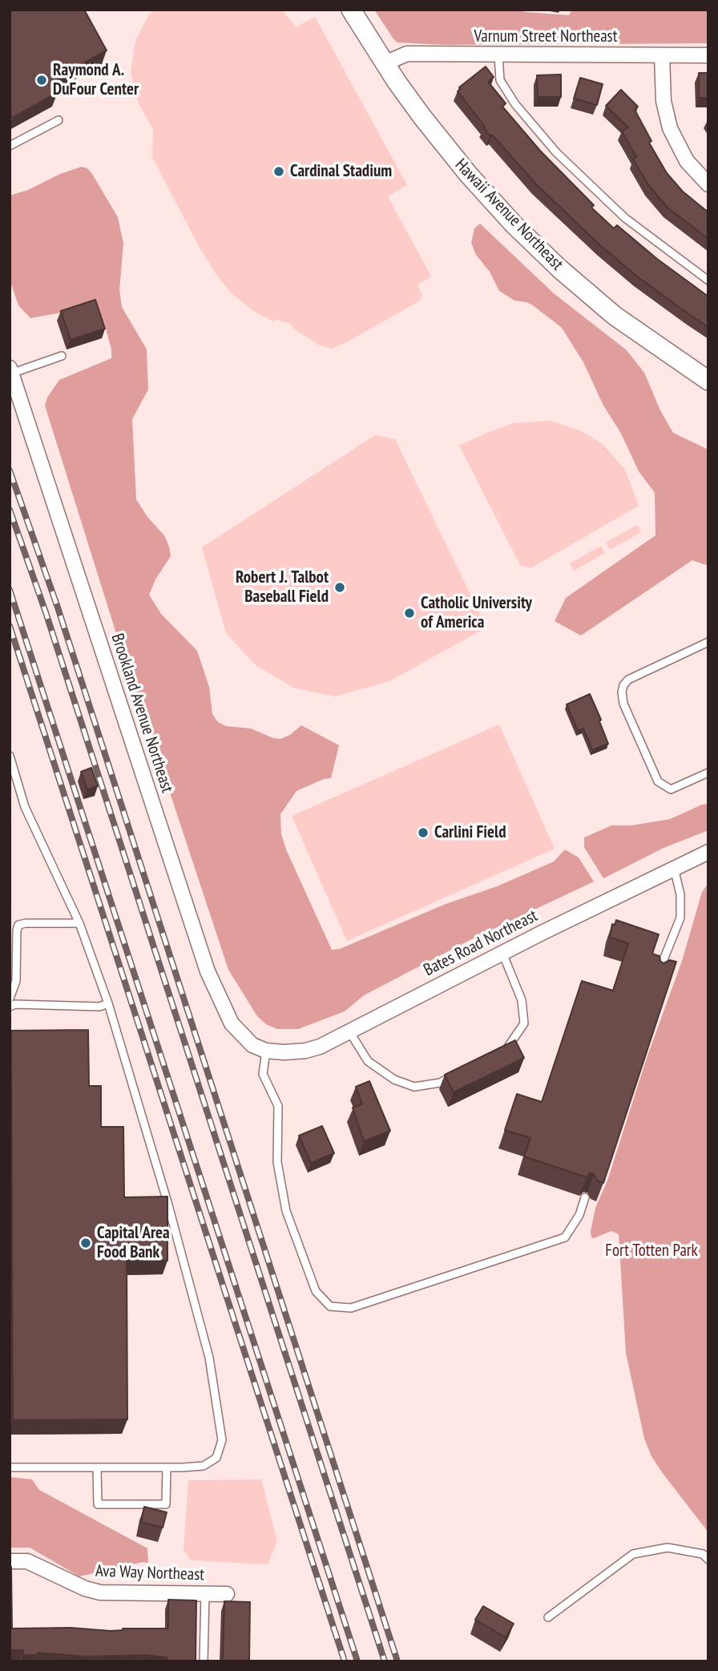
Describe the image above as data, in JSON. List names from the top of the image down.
{
  "streets": {
    "street": [
      "Varnum Street Northeast",
      "Hawaii Avenue Northeast",
      "Brookland Avenue Northeast",
      "Bates Road Northeast",
      "Ava Way Northeast"
    ]
  },
  "crossings": [
    ["Varnum Street Northeast", "Hawaii Avenue Northeast"],
    ["Brookland Avenue Northeast", "Bates Road Northeast"]
  ],
  "parks": ["Fort Totten Park"],
  "places": [
    "Raymond A. DuFour Center",
    "Cardinal Stadium",
    "Robert J. Talbot Baseball Field",
    "Catholic University of America",
    "Carlini Field",
    "Capital Area Food Bank"
  ]
}
